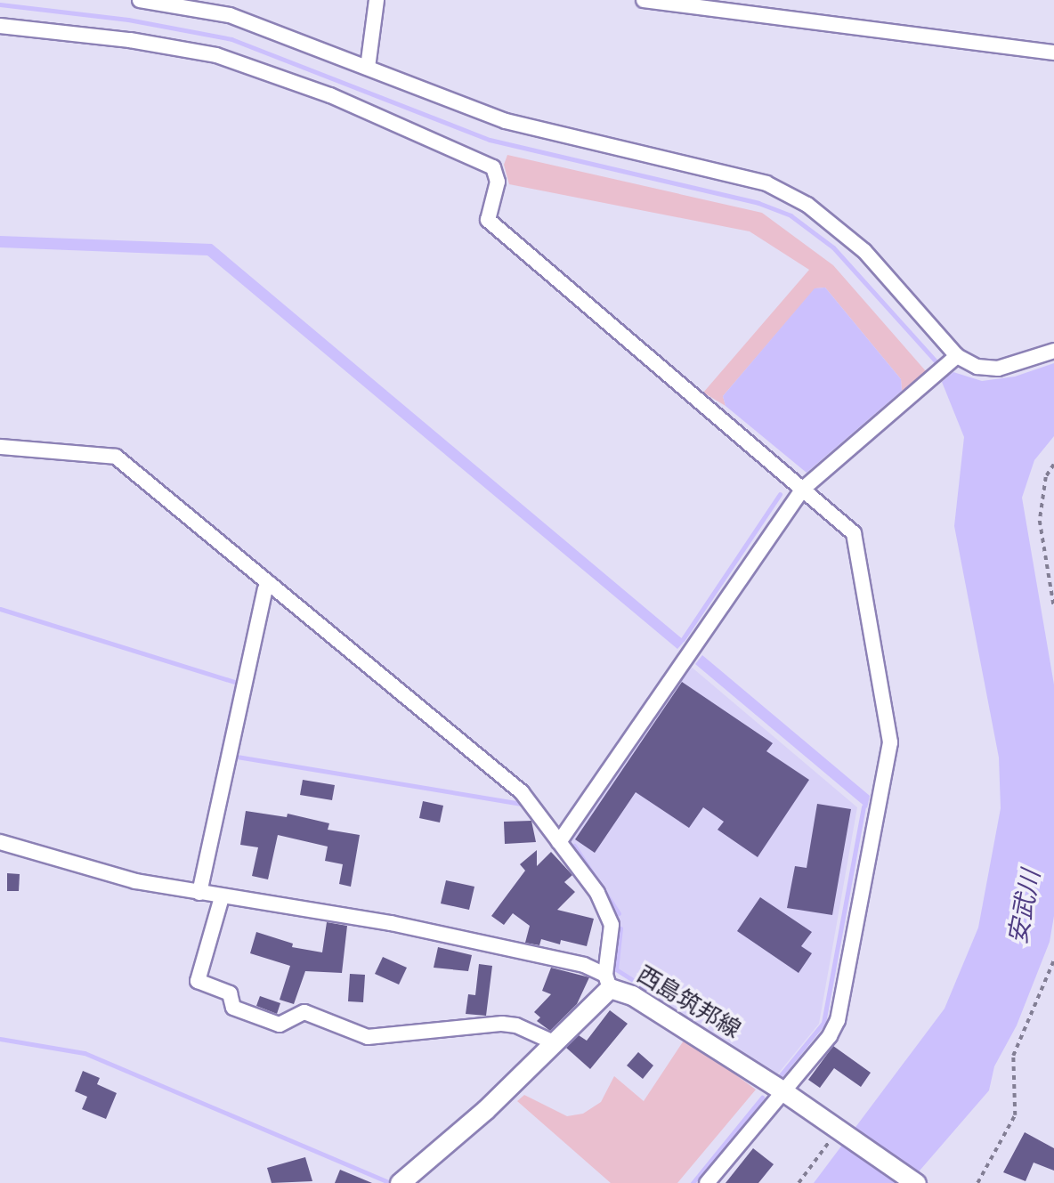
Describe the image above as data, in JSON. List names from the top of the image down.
{
  "streets": {
    "main road": ["西島筑邦線"]
  },
  "water": ["安武川"]
}
